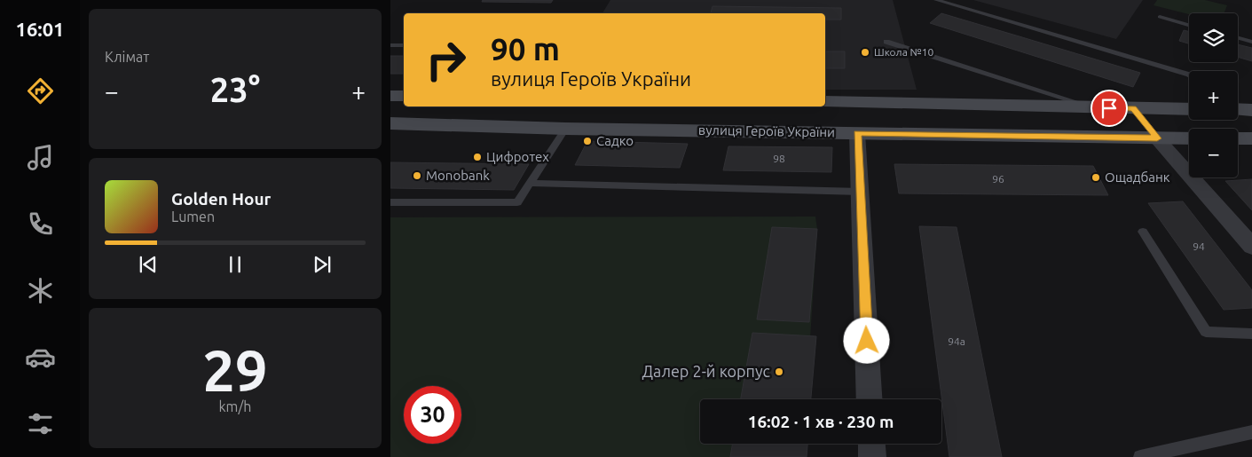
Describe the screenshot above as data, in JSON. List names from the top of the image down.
{
  "streets": {
    "main road": ["вулиця Героїв України"]
  },
  "places": [
    "Школа №10",
    "Садко",
    "Цифротех",
    "Monobank",
    "Ощадбанк",
    "Далер 2-й корпус"
  ],
  "house_numbers": [
    "98",
    "96",
    "94",
    "94а"
  ],
  "page": {
    "tabs": "16:01",
    "tile": [
      "Клімат",
      ["29", "km/h"]
    ],
    "map_buttons": ["+", "−"],
    "turn": ["90 m", "вулиця Героїв України"],
    "heat": ["−", "23°", "+"],
    "song": ["Golden Hour", "Lumen"],
    "limit": "30",
    "trip": "16:02 · 1 хв · 230 m"
  }
}
